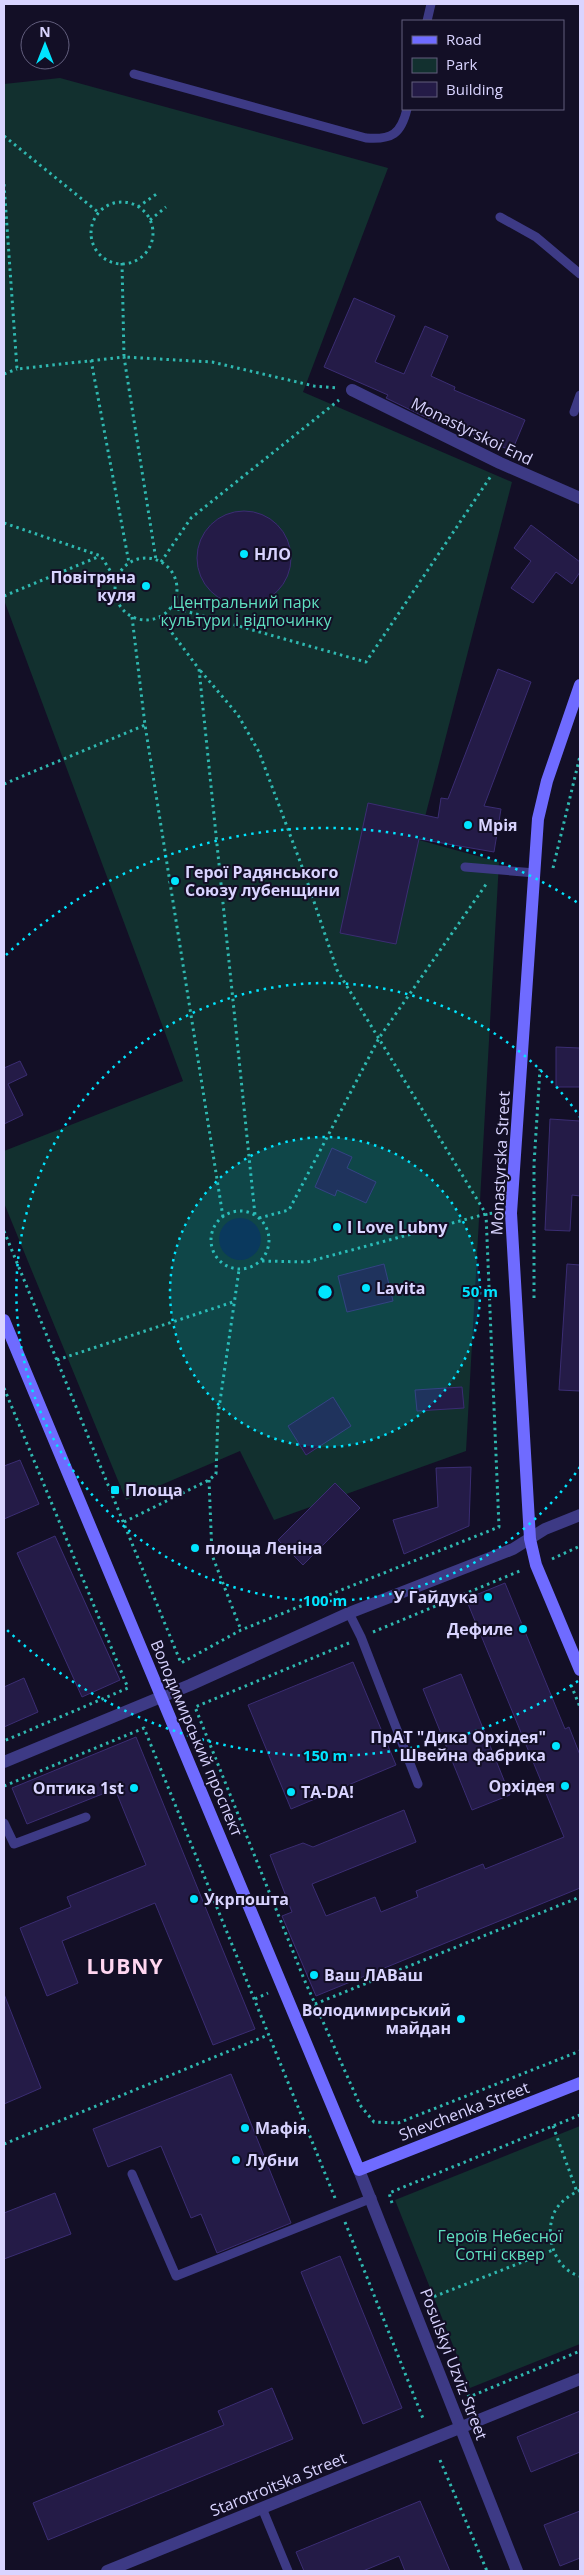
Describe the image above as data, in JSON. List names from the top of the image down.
{
  "streets": {
    "main road": ["Monastyrska Street", "Володимирський проспект", "Shevchenka Street"],
    "street": ["Monastyrskoi End", "Posulskyi Uzviz Street", "Starotroitska Street"]
  },
  "crossings": [
    ["Володимирський проспект", "Shevchenka Street"],
    ["Володимирський проспект", "Posulskyi Uzviz Street"],
    ["Shevchenka Street", "Posulskyi Uzviz Street"],
    ["Posulskyi Uzviz Street", "Starotroitska Street"]
  ],
  "districts": ["LUBNY"],
  "parks": ["Центральний парк культури і відпочинку", "Героїв Небесної Сотні сквер"],
  "places": {
    "other": [
      "НЛО",
      "Повітряна куля",
      "Мрія",
      "Герої Радянського Союзу лубенщини",
      "I Love Lubny",
      "Lavita",
      "площа Леніна",
      "У Гайдука",
      "Дефиле",
      "ПрАТ \"Дика Орхідея\" Швейна фабрика",
      "Орхідея",
      "Оптика 1st",
      "TA-DA!",
      "Укрпошта",
      "Ваш ЛАВаш",
      "Володимирський майдан",
      "Мафія",
      "Лубни"
    ],
    "transit": ["Площа"]
  },
  "legend": ["Road", "Park", "Building"],
  "north": "top",
  "rings": ["50 m", "100 m", "150 m"]
}
